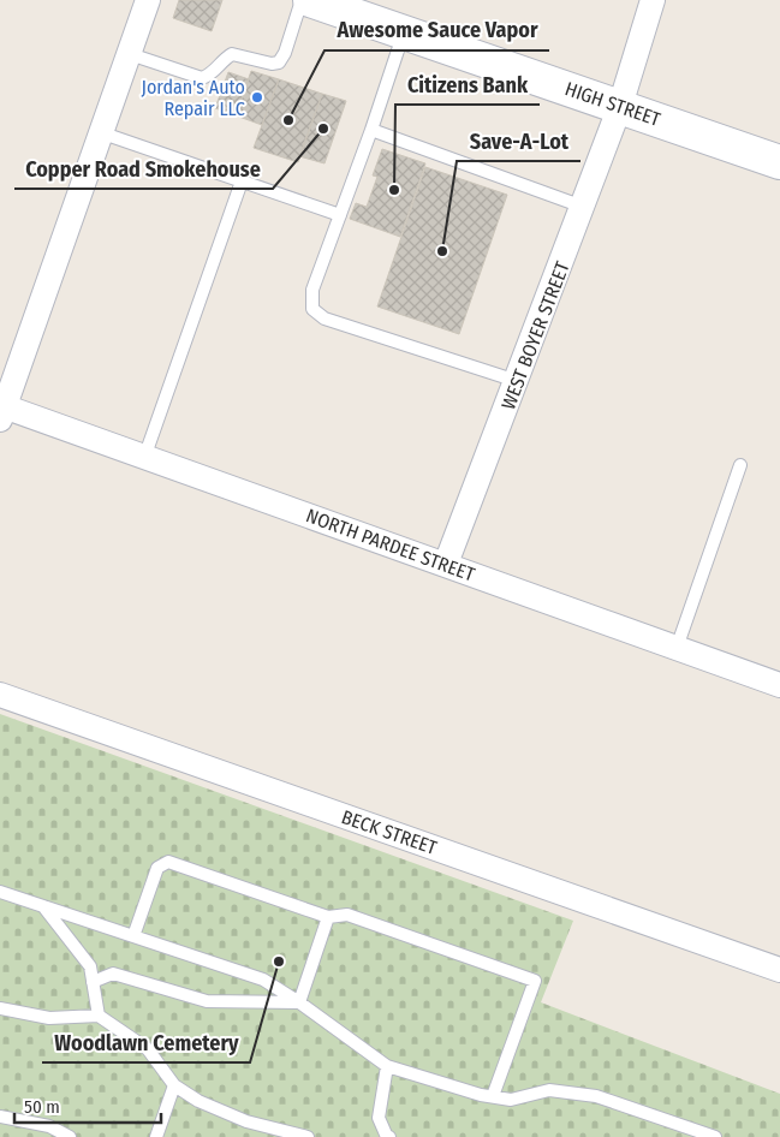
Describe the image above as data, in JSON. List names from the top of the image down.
{
  "streets": {
    "main road": ["HIGH STREET"],
    "street": ["WEST BOYER STREET", "NORTH PARDEE STREET", "BECK STREET"]
  },
  "crossings": [
    ["HIGH STREET", "WEST BOYER STREET"],
    ["WEST BOYER STREET", "NORTH PARDEE STREET"]
  ],
  "places": [
    "Jordan's Auto Repair LLC",
    "Awesome Sauce Vapor",
    "Copper Road Smokehouse",
    "Citizens Bank",
    "Save-A-Lot",
    "Woodlawn Cemetery"
  ],
  "scale_bar": "50 m"
}
